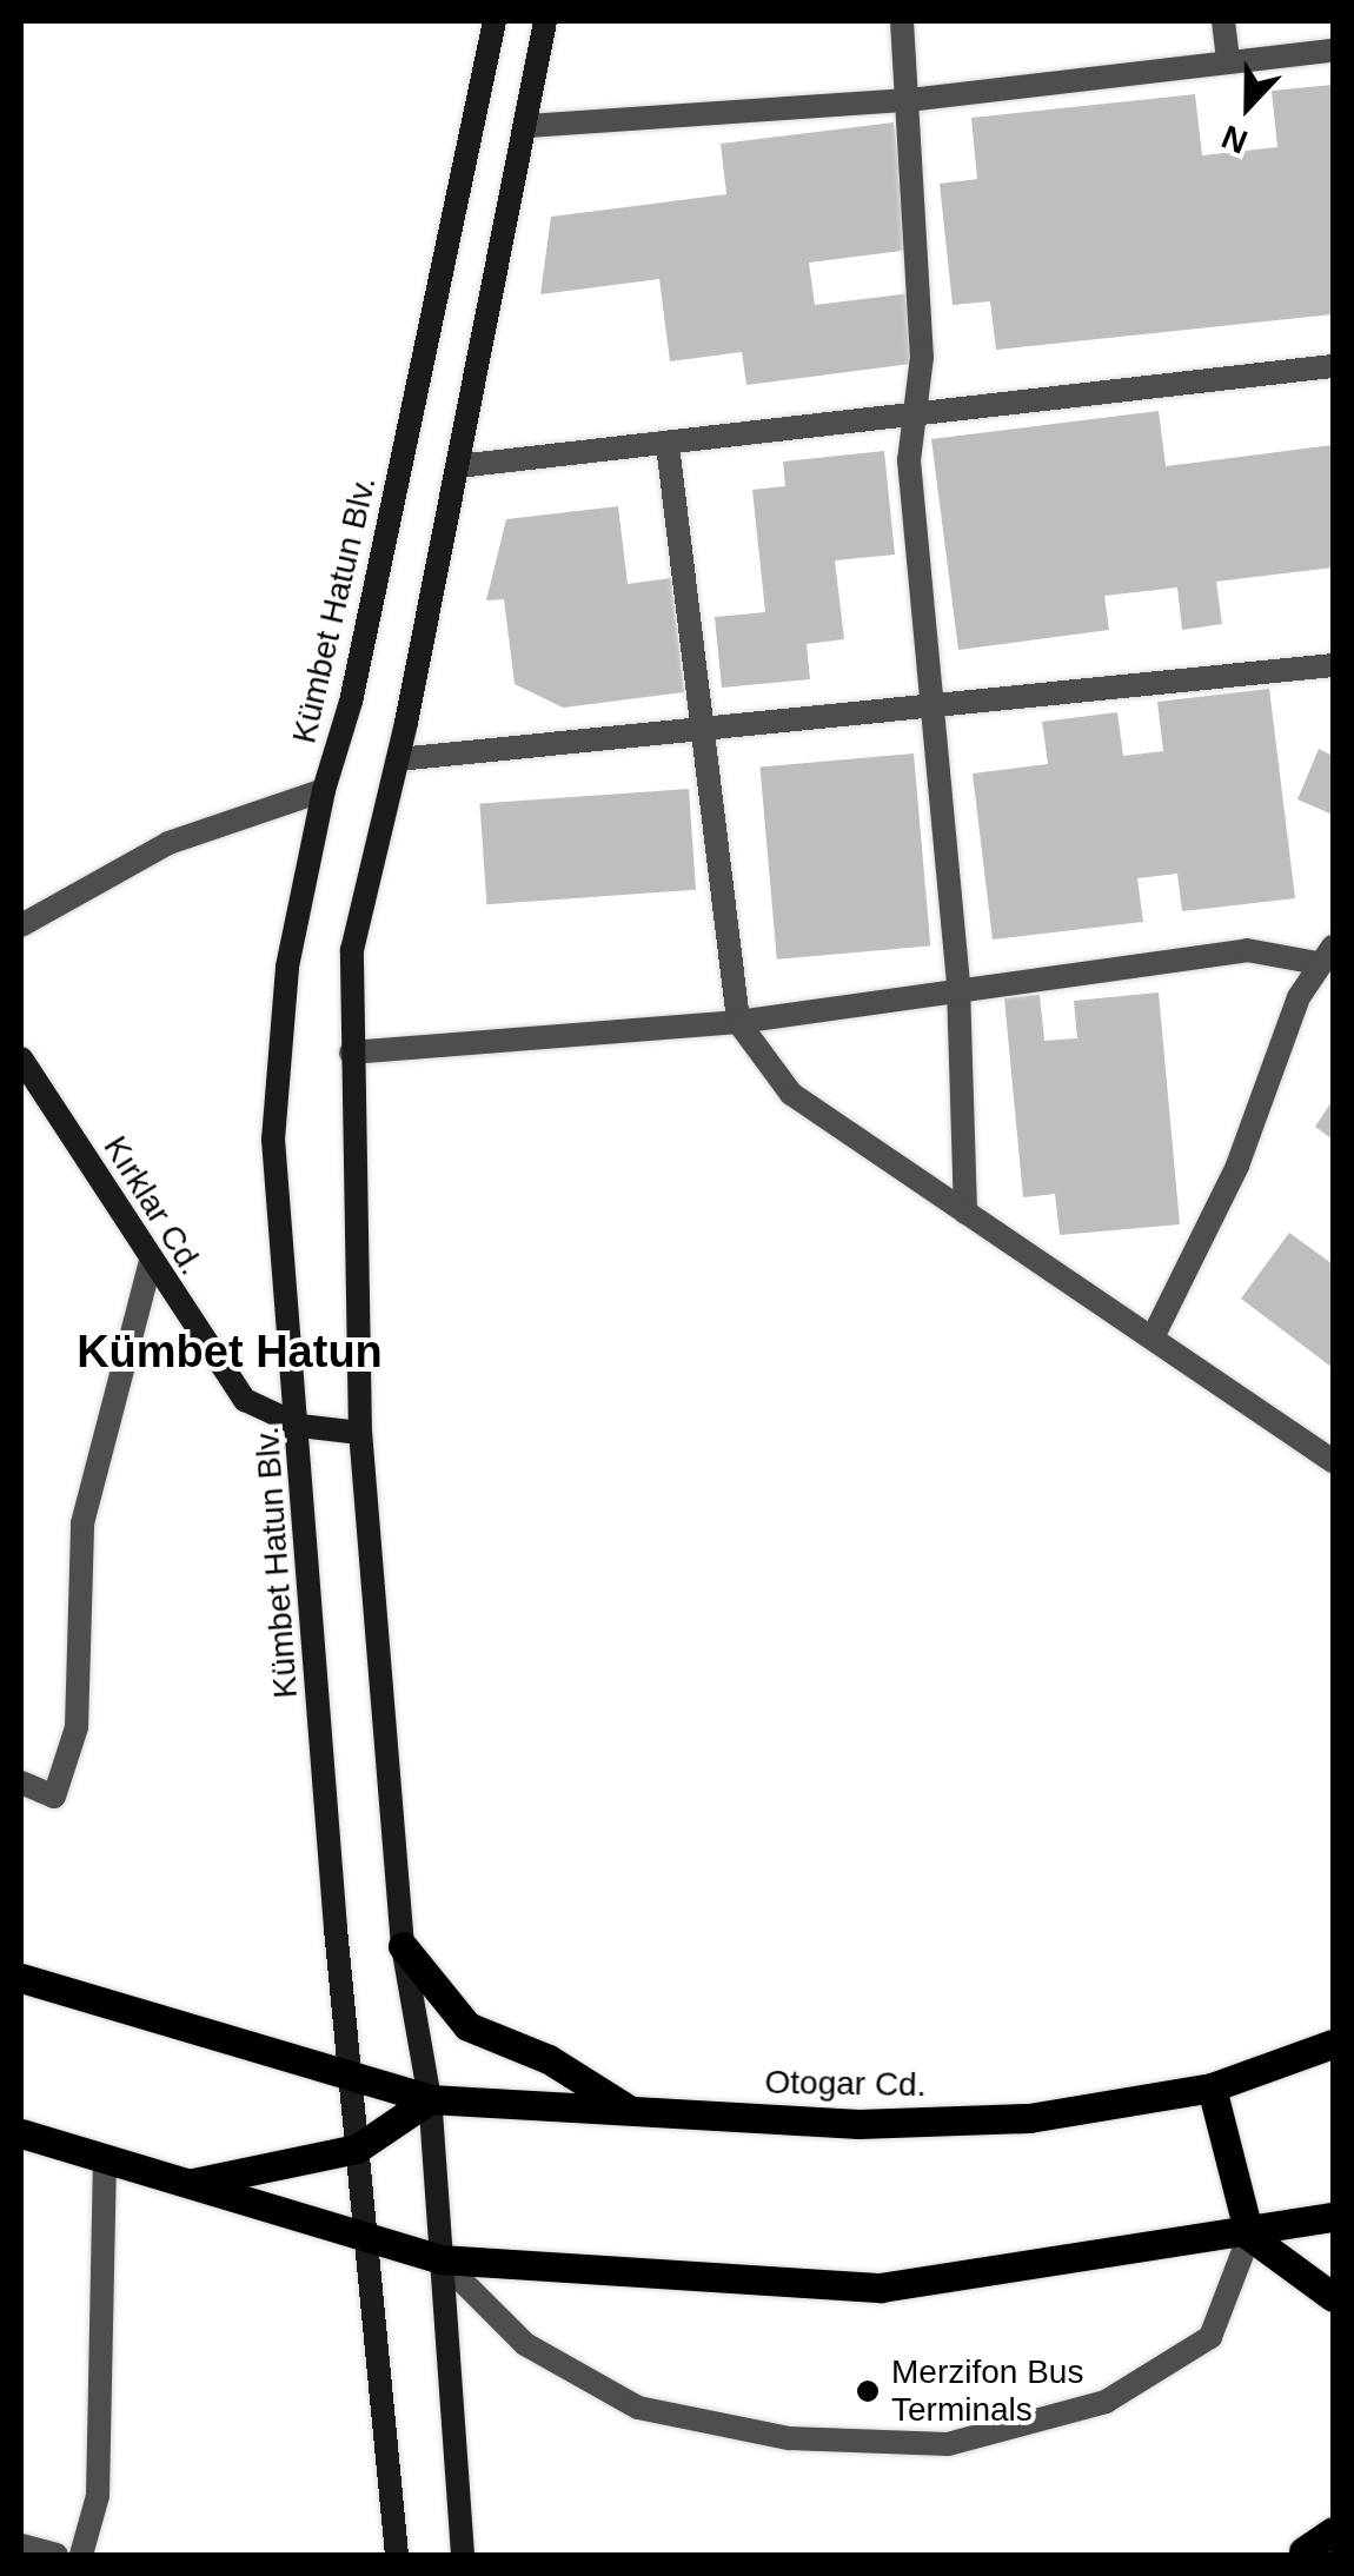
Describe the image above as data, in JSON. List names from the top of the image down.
{
  "streets": {
    "main road": ["Kümbet Hatun Blv.", "Kırklar Cd.", "Otogar Cd."]
  },
  "crossings": [
    ["Kümbet Hatun Blv.", "Kırklar Cd."],
    ["Kümbet Hatun Blv.", "Otogar Cd."]
  ],
  "districts": ["Kümbet Hatun"],
  "places": ["Merzifon Bus Terminals"],
  "north": "bottom"
}
